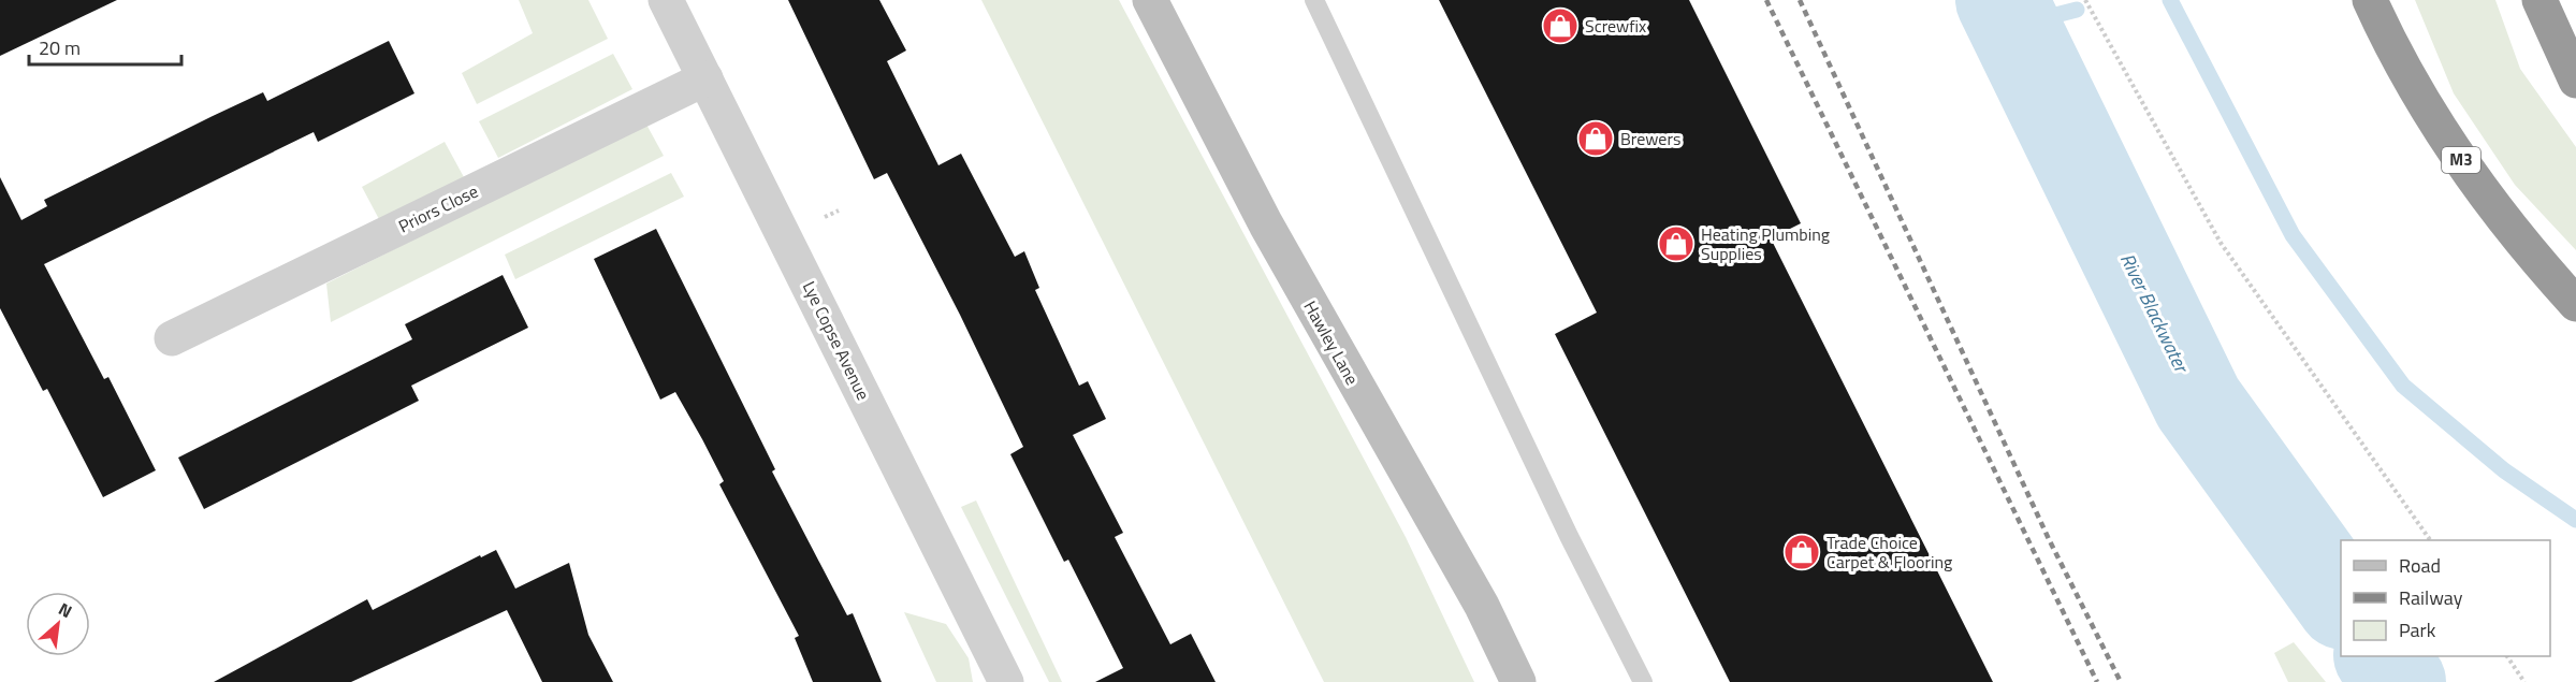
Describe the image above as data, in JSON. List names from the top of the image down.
{
  "streets": {
    "highway": ["M3"],
    "main road": ["Hawley Lane"],
    "street": ["Priors Close", "Lye Copse Avenue"]
  },
  "crossings": [
    ["Priors Close", "Lye Copse Avenue"]
  ],
  "water": ["River Blackwater"],
  "places": {
    "shop": [
      "Screwfix",
      "Brewers",
      "Heating Plumbing Supplies",
      "Trade Choice Carpet & Flooring"
    ]
  },
  "legend": ["Road", "Railway", "Park"],
  "scale_bar": "20 m",
  "north": "top right"
}
